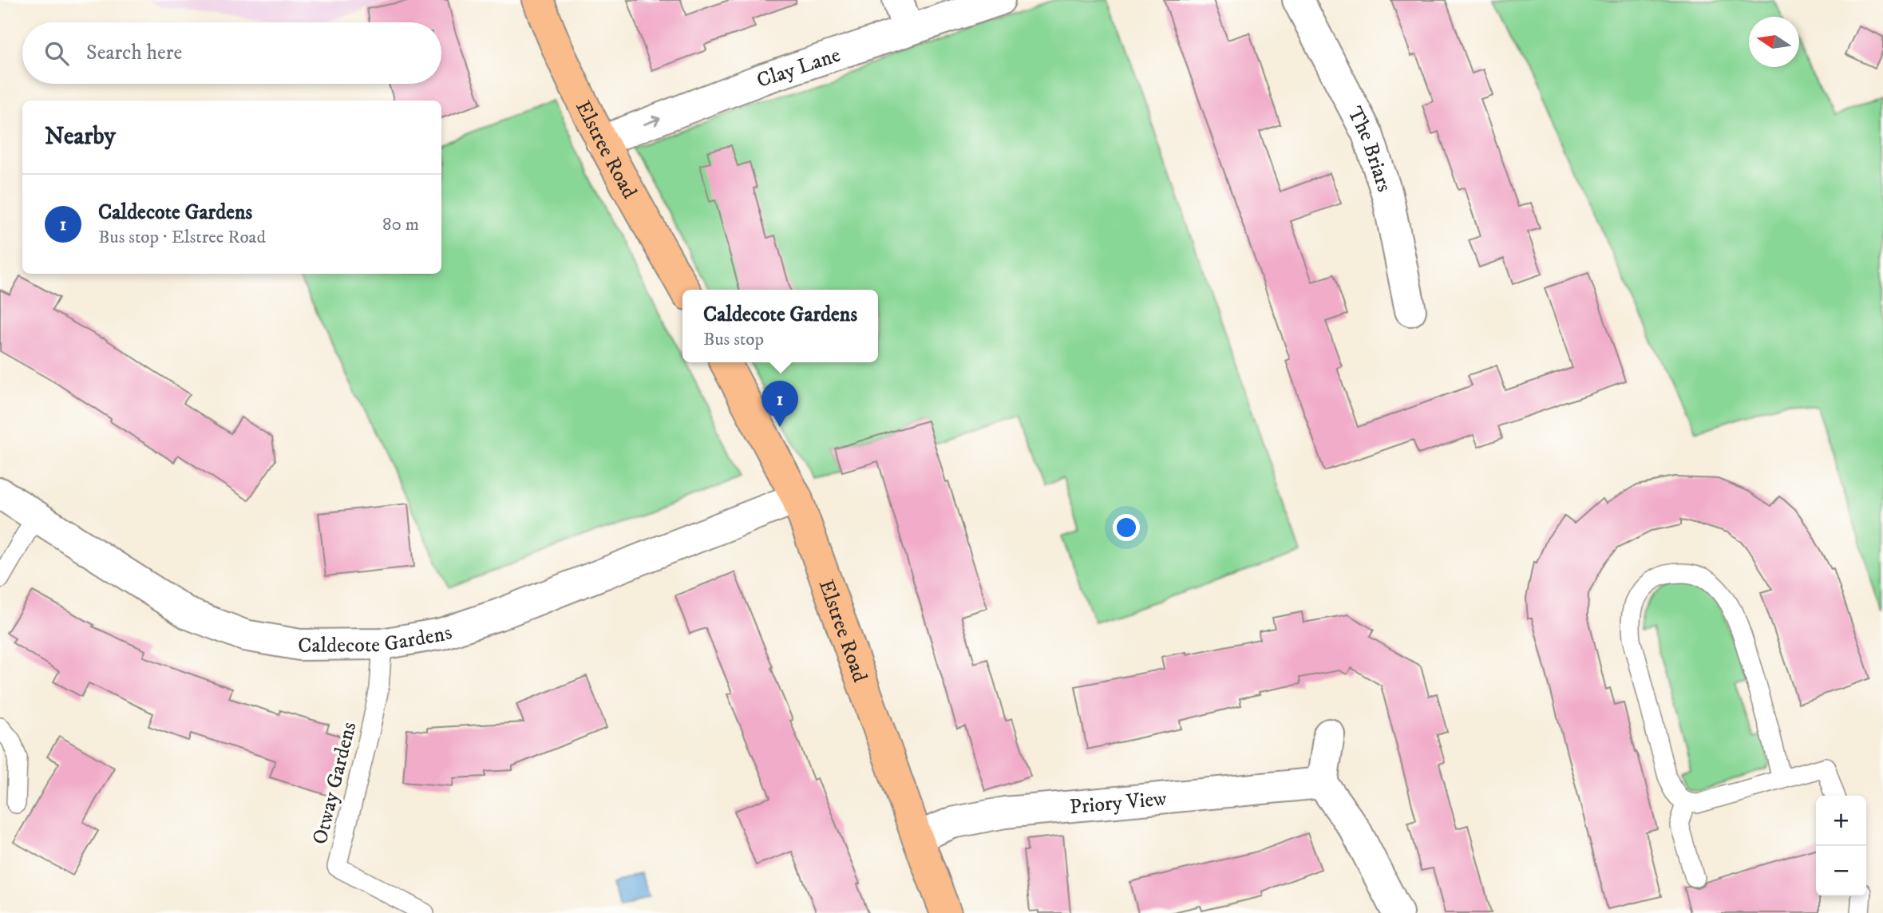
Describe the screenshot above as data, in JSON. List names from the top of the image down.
{
  "streets": {
    "main road": ["Elstree Road"],
    "street": [
      "Clay Lane",
      "The Briars",
      "Caldecote Gardens",
      "Priory View"
    ],
    "lane": ["Otway Gardens"]
  },
  "crossings": [
    ["Clay Lane", "Elstree Road"],
    ["Elstree Road", "Caldecote Gardens"],
    ["Elstree Road", "Priory View"],
    ["Caldecote Gardens", "Otway Gardens"]
  ],
  "one_way": ["Clay Lane"],
  "north": "left",
  "page": {
    "search": "Search here",
    "heading": "Nearby",
    "list": [
      {
        "mark": "1",
        "name": "Caldecote Gardens",
        "note": "Bus stop · Elstree Road",
        "value": "80 m"
      }
    ],
    "popup": ["Caldecote Gardens", "Bus stop"],
    "pins": "1",
    "map_buttons": ["+", "−"]
  }
}
